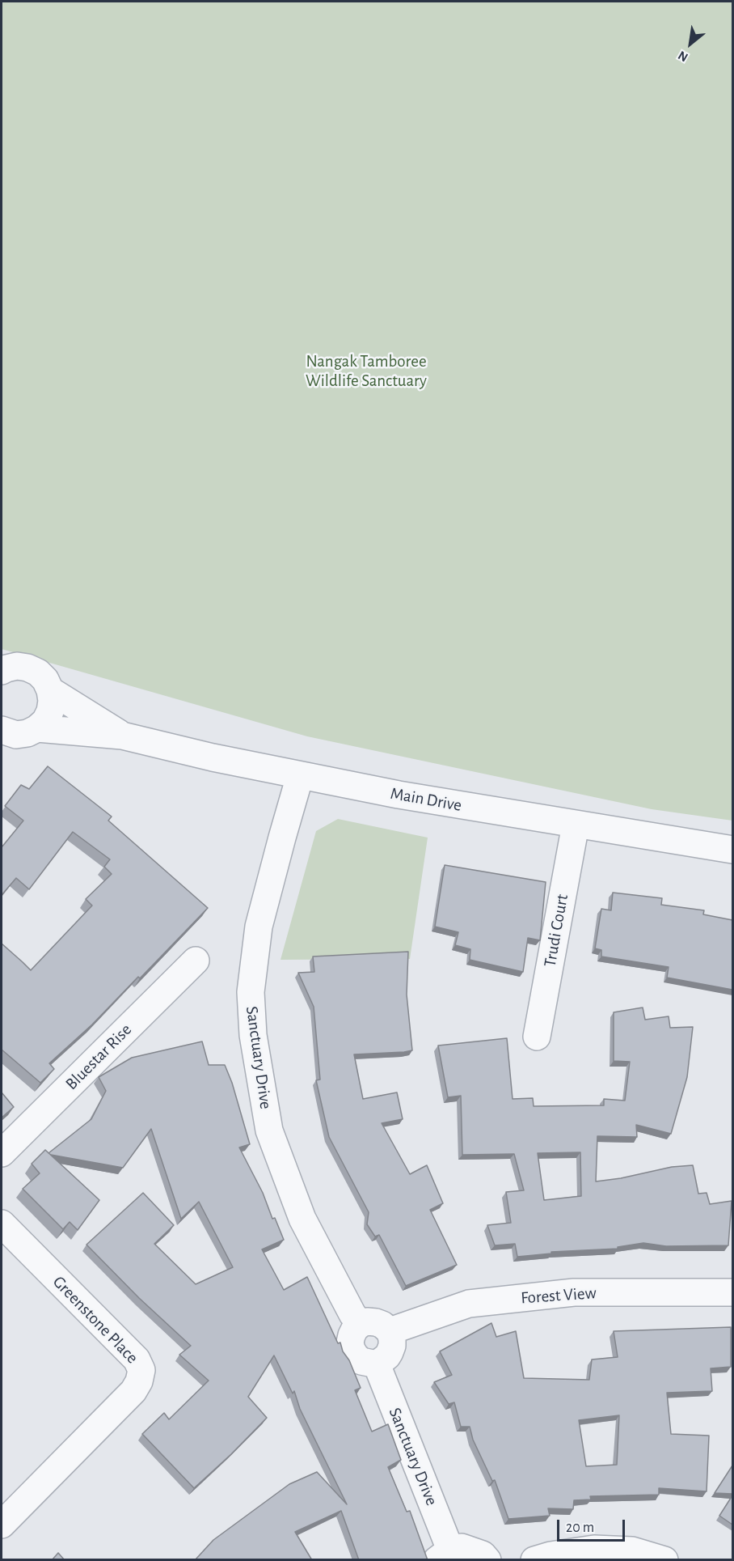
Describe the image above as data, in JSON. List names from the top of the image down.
{
  "streets": {
    "street": [
      "Main Drive",
      "Trudi Court",
      "Bluestar Rise",
      "Sanctuary Drive",
      "Forest View",
      "Greenstone Place"
    ]
  },
  "crossings": [
    ["Main Drive", "Trudi Court"],
    ["Main Drive", "Sanctuary Drive"],
    ["Sanctuary Drive", "Forest View"]
  ],
  "parks": ["Nangak Tamboree Wildlife Sanctuary"],
  "scale_bar": "20 m",
  "north": "bottom left"
}
